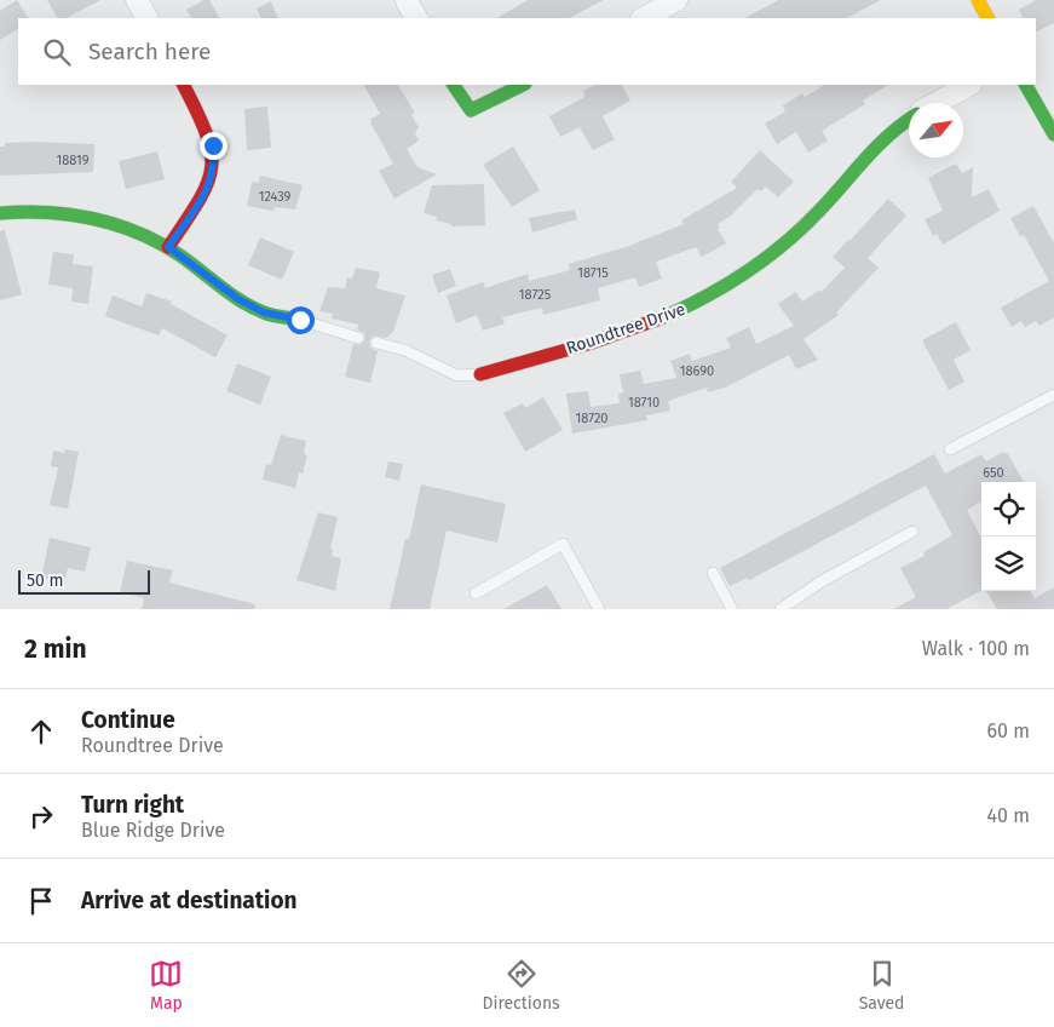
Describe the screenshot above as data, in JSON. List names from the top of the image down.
{
  "streets": {
    "street": ["Roundtree Drive"]
  },
  "house_numbers": [
    "18819",
    "12439",
    "18715",
    "18725",
    "18690",
    "18710",
    "18720",
    "650"
  ],
  "scale_bar": "50 m",
  "north": "top right",
  "page": {
    "search": "Search here",
    "scale": "50 m",
    "heading": ["2 min", "Walk · 100 m"],
    "list": [
      ["Continue", "Roundtree Drive", "60 m"],
      ["Turn right", "Blue Ridge Drive", "40 m"],
      "Arrive at destination"
    ],
    "nav": ["Map", "Directions", "Saved"]
  }
}
